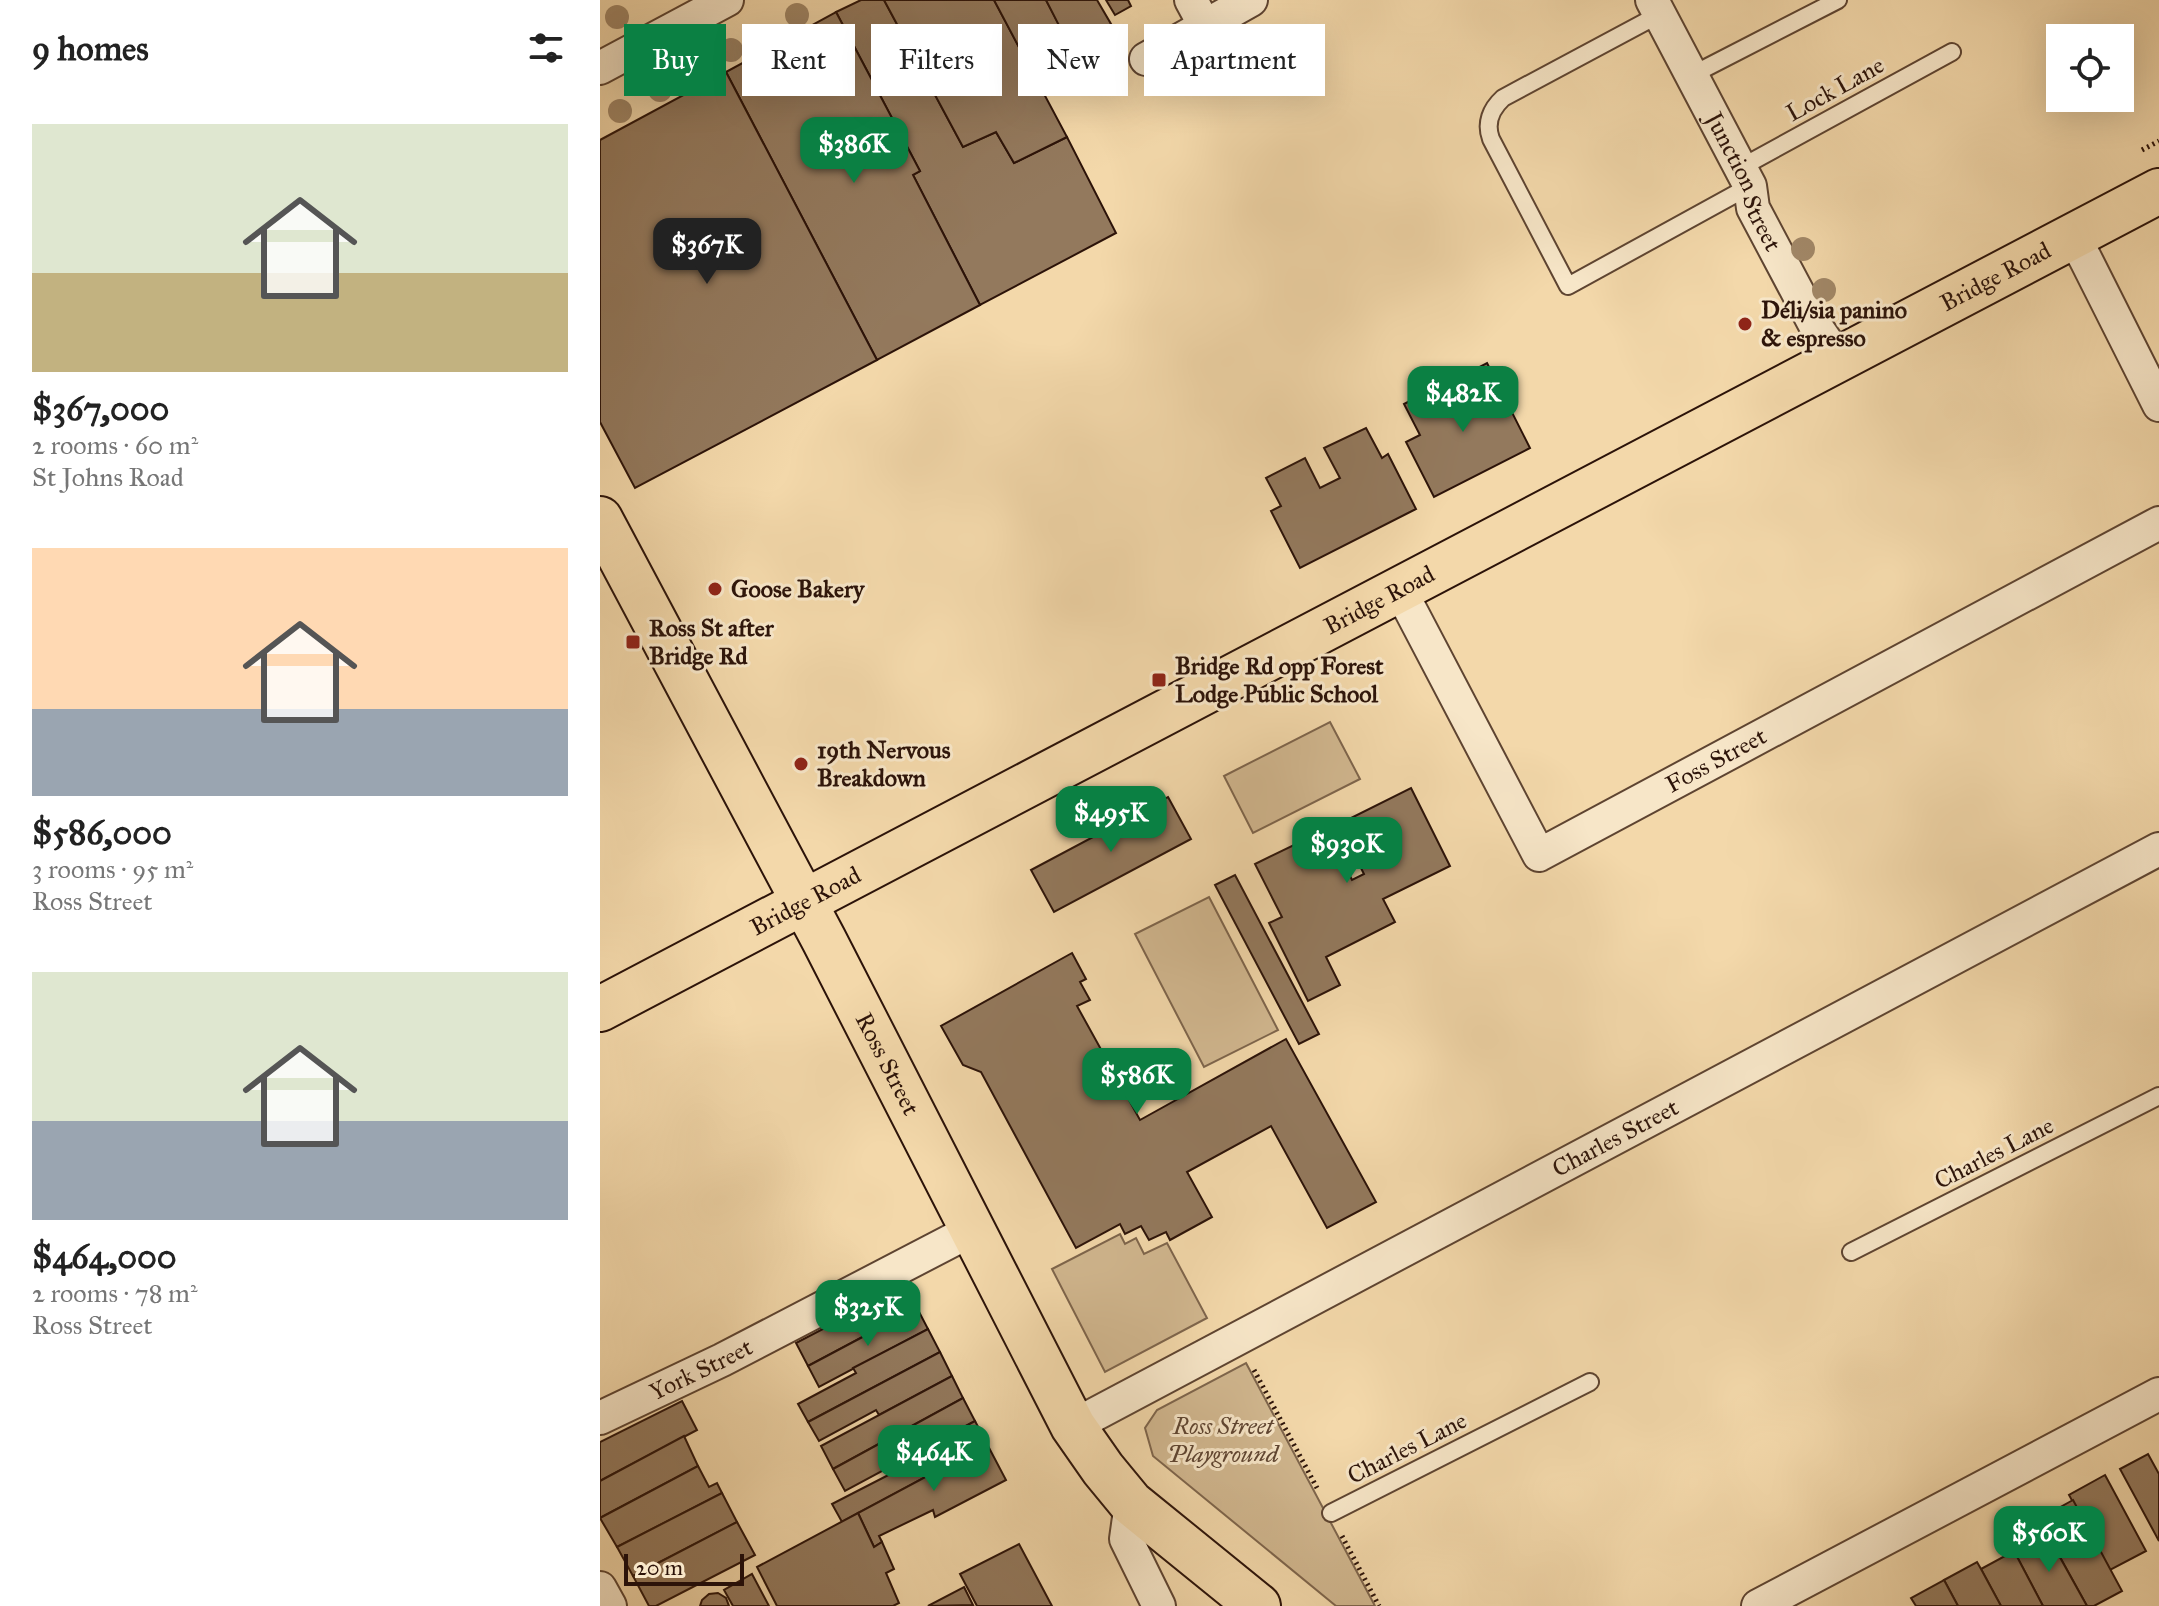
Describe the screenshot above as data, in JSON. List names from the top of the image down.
{
  "streets": {
    "main road": ["Bridge Road", "Ross Street"],
    "street": [
      "Junction Street",
      "Foss Street",
      "Charles Street",
      "York Street"
    ],
    "lane": ["Lock Lane", "Charles Lane"]
  },
  "crossings": [
    ["Lock Lane", "Junction Street"],
    ["Junction Street", "Bridge Road"],
    ["Bridge Road", "Foss Street"],
    ["Bridge Road", "Ross Street"],
    ["Ross Street", "Charles Street"],
    ["Ross Street", "York Street"]
  ],
  "parks": ["Ross Street Playground"],
  "places": {
    "other": ["Déli/sia panino & espresso", "Goose Bakery", "19th Nervous Breakdown"],
    "transit": ["Ross St after Bridge Rd", "Bridge Rd opp Forest Lodge Public School"]
  },
  "scale_bar": "20 m",
  "page": {
    "heading": "9 homes",
    "chip": [
      "Buy",
      "Rent",
      "Filters",
      "New",
      "Apartment"
    ],
    "list": [
      {
        "name": "$367,000",
        "note": "2 rooms · 60 m² · St Johns Road"
      },
      {
        "name": "$586,000",
        "note": "3 rooms · 95 m² · Ross Street"
      },
      {
        "name": "$464,000",
        "note": "2 rooms · 78 m² · Ross Street"
      }
    ],
    "price": [
      "$386K",
      "$367K",
      "$482K",
      "$495K",
      "$930K",
      "$586K",
      "$325K",
      "$464K",
      "$560K"
    ],
    "scale": "20 m"
  }
}
